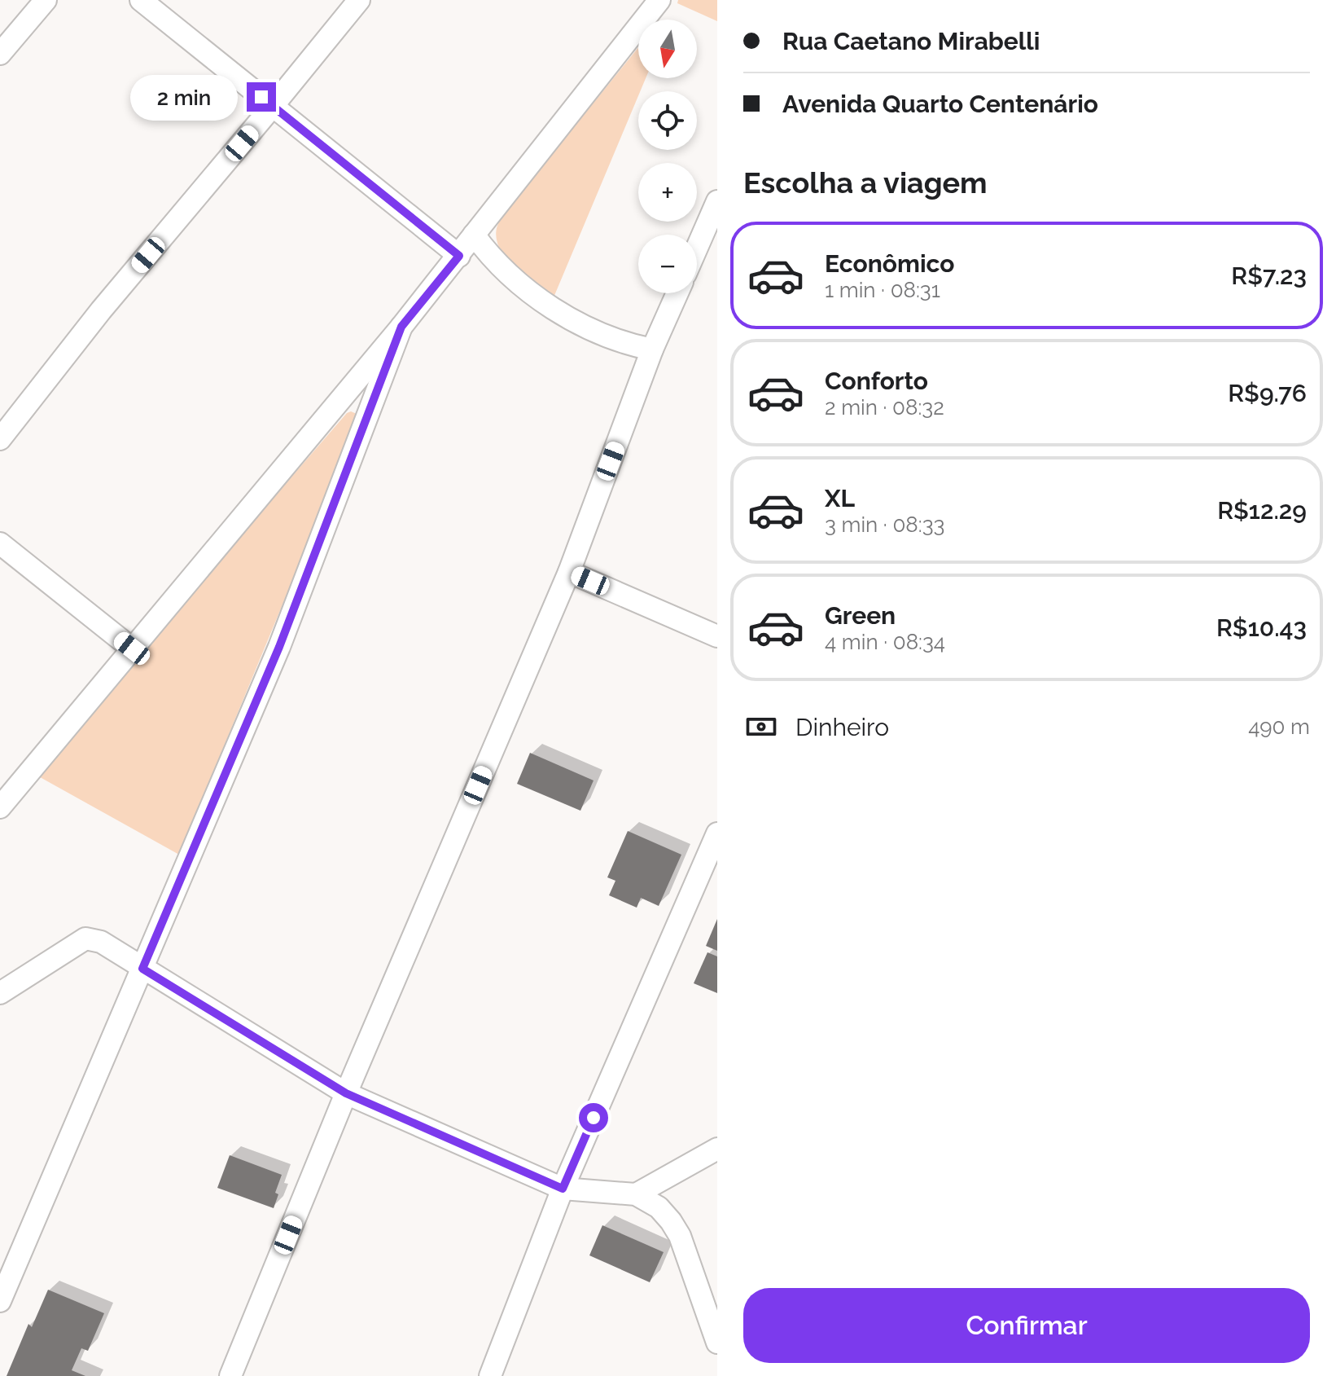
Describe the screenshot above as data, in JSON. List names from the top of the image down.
{
  "north": "bottom",
  "page": {
    "banner": ["Rua Caetano Mirabelli", "Avenida Quarto Centenário"],
    "map_buttons": ["+", "−"],
    "bubble": "2 min",
    "heading": "Escolha a viagem",
    "list": [
      {
        "name": "Econômico",
        "note": "1 min · 08:31",
        "value": "R$7.23"
      },
      {
        "name": "Conforto",
        "note": "2 min · 08:32",
        "value": "R$9.76"
      },
      {
        "name": "XL",
        "note": "3 min · 08:33",
        "value": "R$12.29"
      },
      {
        "name": "Green",
        "note": "4 min · 08:34",
        "value": "R$10.43"
      }
    ],
    "pay": ["Dinheiro", "490 m"],
    "buttons": "Confirmar"
  }
}
